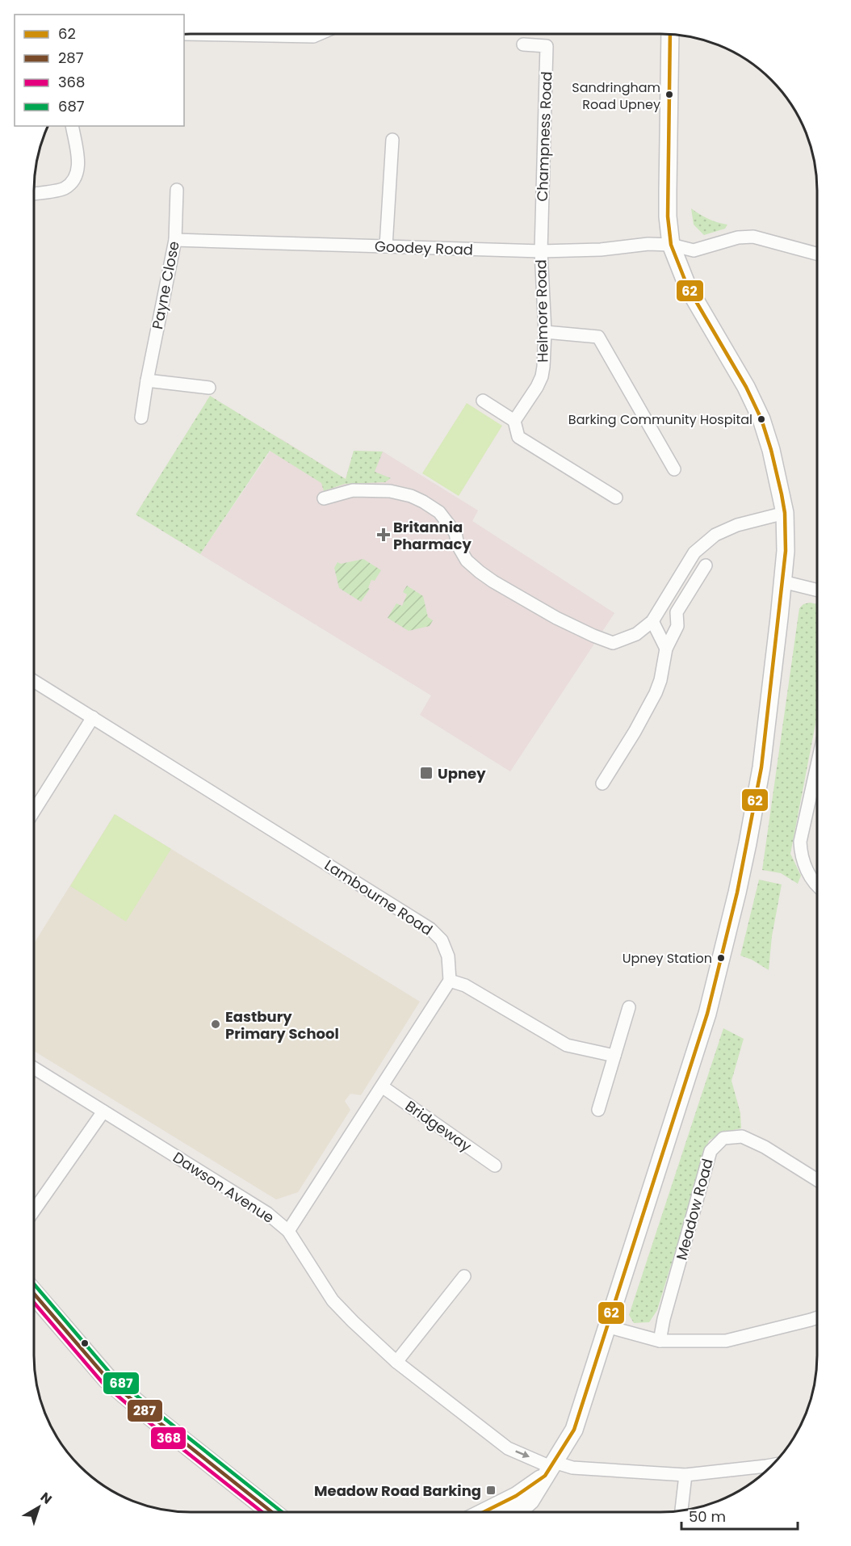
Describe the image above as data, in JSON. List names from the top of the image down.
{
  "streets": {
    "street": [
      "Champness Road",
      "Goodey Road",
      "Payne Close",
      "Helmore Road",
      "Lambourne Road",
      "Bridgeway",
      "Dawson Avenue",
      "Meadow Road"
    ]
  },
  "crossings": [
    ["Champness Road", "Goodey Road"],
    ["Champness Road", "Helmore Road"],
    ["Goodey Road", "Payne Close"],
    ["Goodey Road", "Helmore Road"]
  ],
  "places": {
    "other": [
      "Sandringham Road Upney",
      "Barking Community Hospital",
      "Upney Station",
      "Eastbury Primary School"
    ],
    "health": ["Britannia Pharmacy"],
    "transit": ["Upney", "Meadow Road Barking"]
  },
  "lines": [
    "transit line 62",
    "transit line 687",
    "transit line 287",
    "transit line 368"
  ],
  "legend": [
    "62",
    "287",
    "368",
    "687"
  ],
  "scale_bar": "50 m",
  "north": "top right"
}
